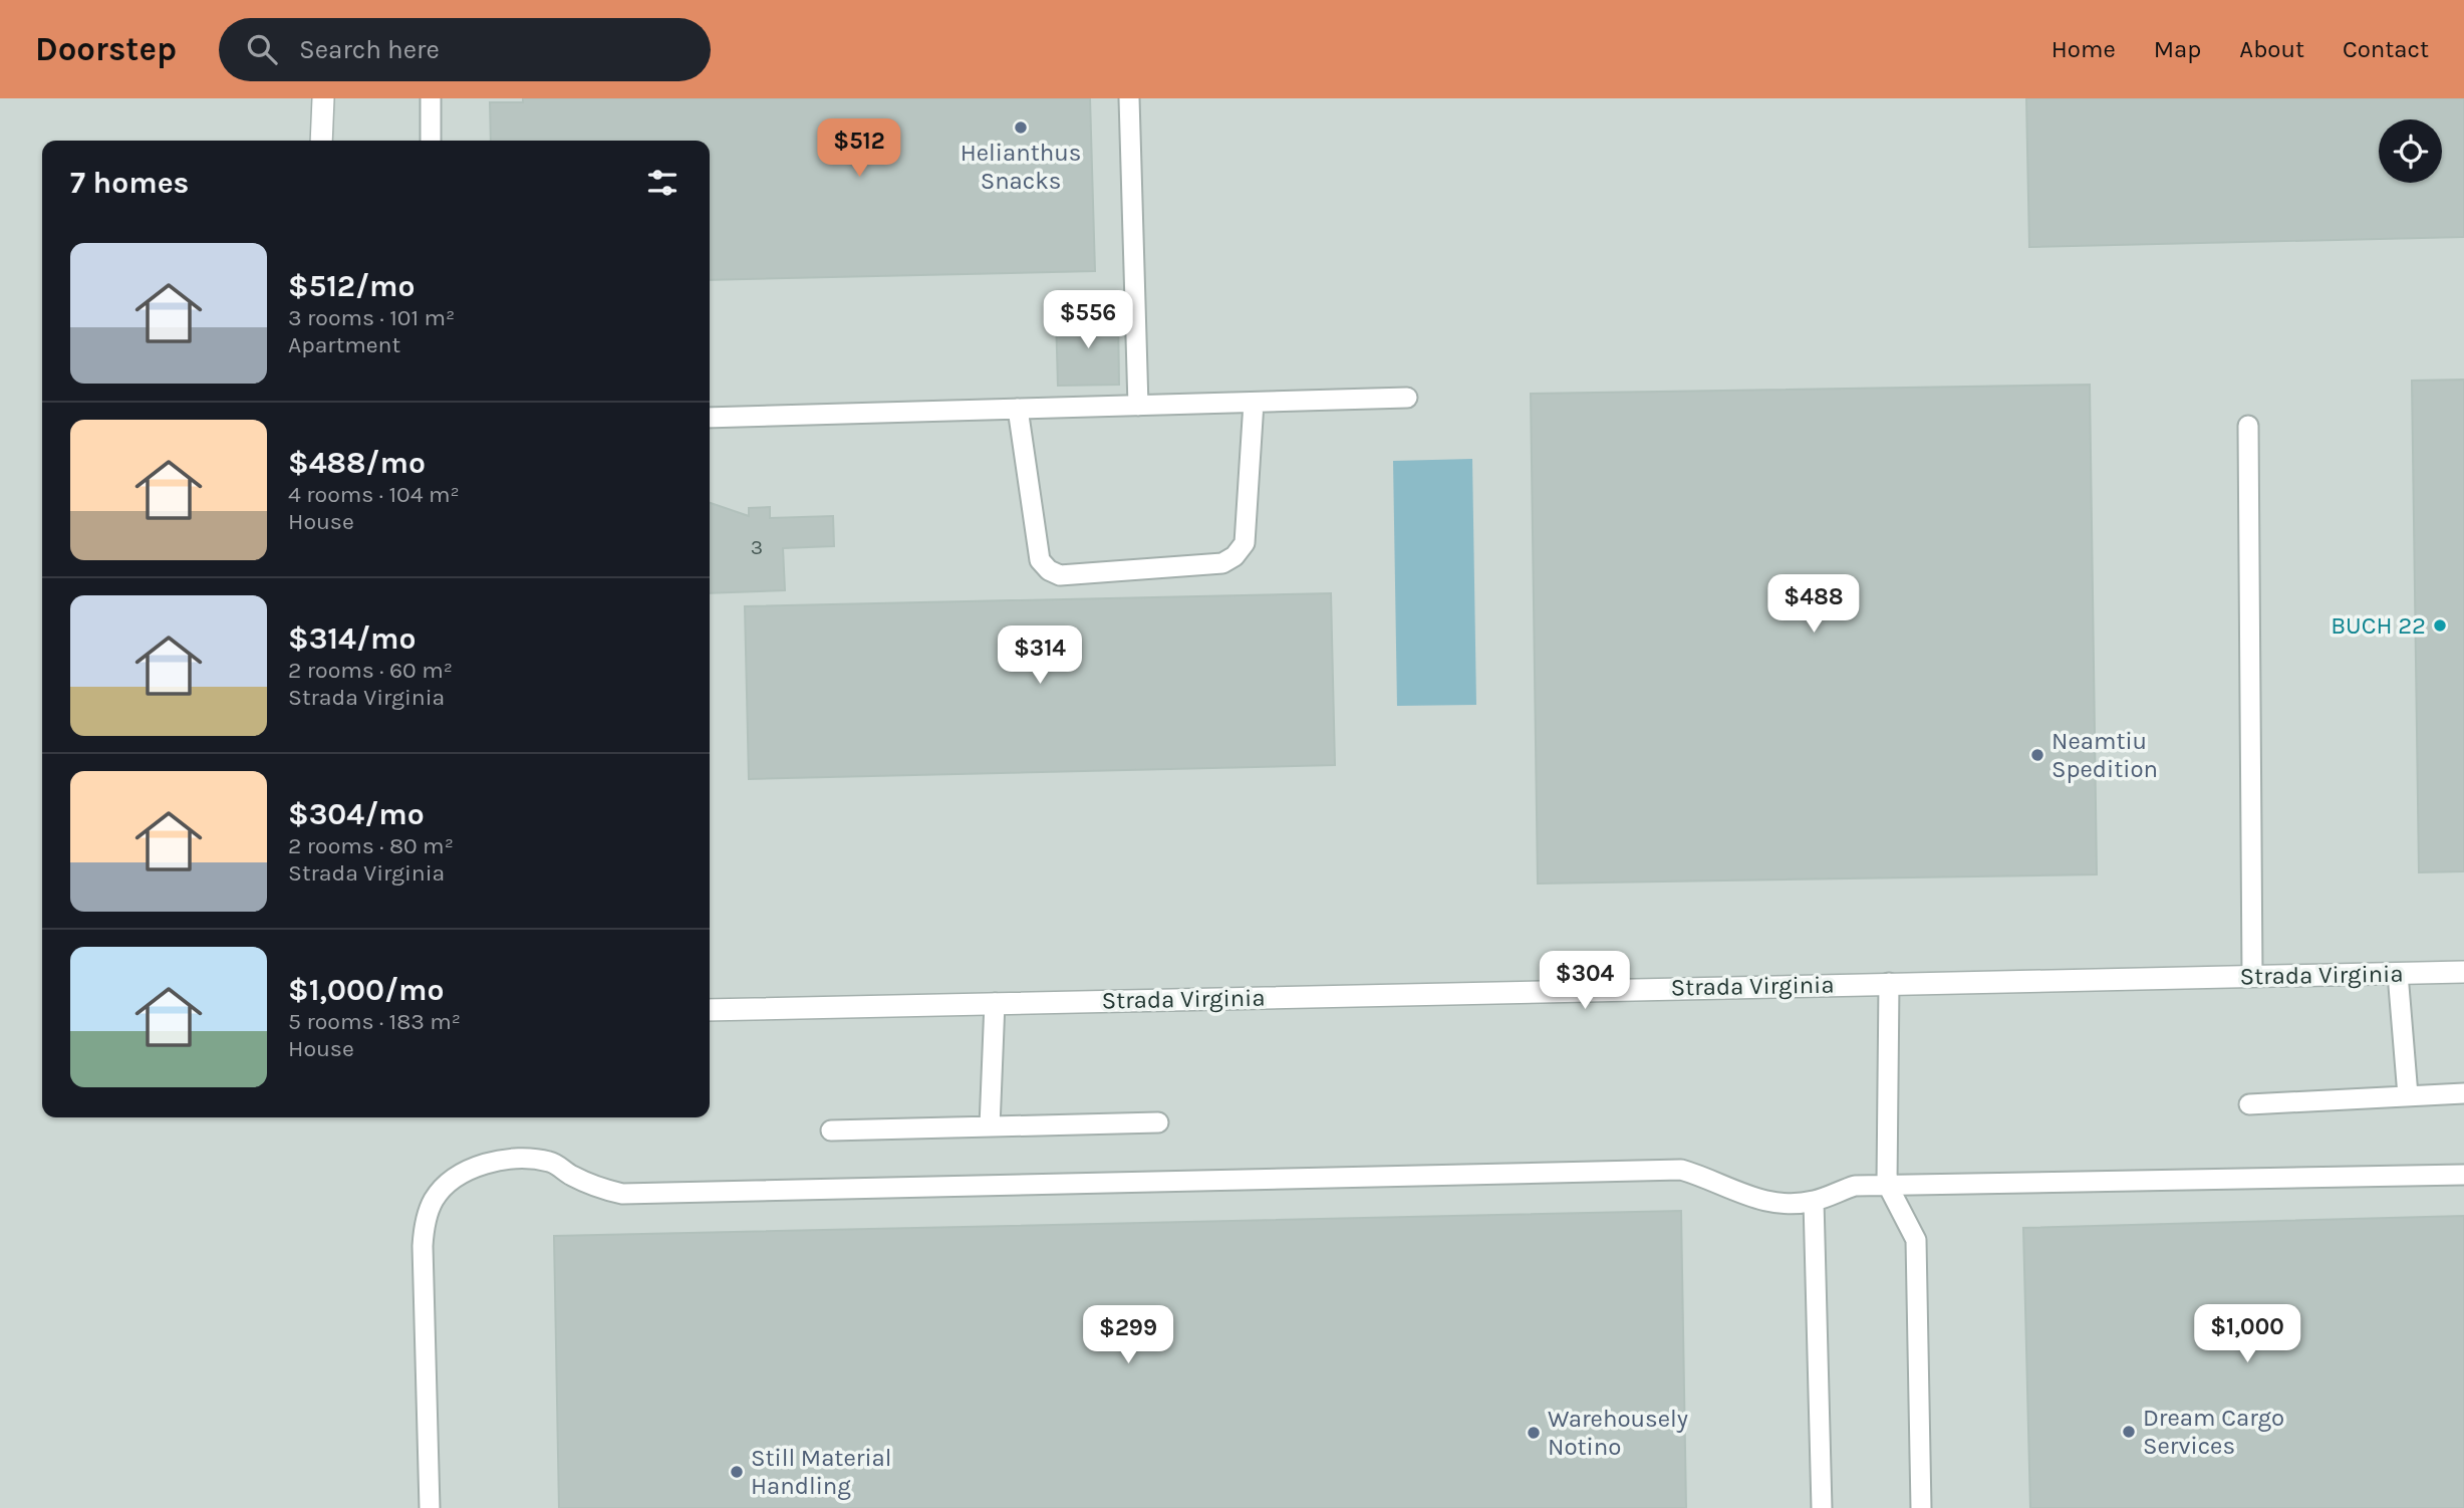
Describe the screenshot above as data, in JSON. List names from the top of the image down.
{
  "streets": {
    "street": ["Strada Virginia"]
  },
  "places": [
    "Helianthus Snacks",
    "BUCH 22",
    "Neamtiu Spedition",
    "Dream Cargo Services",
    "Warehousely Notino",
    "Still Material Handling"
  ],
  "house_numbers": ["3"],
  "page": {
    "header": "Doorstep",
    "search": "Search here",
    "nav": [
      "Home",
      "Map",
      "About",
      "Contact"
    ],
    "price": [
      "$512",
      "$556",
      "$488",
      "$314",
      "$304",
      "$1,000",
      "$299"
    ],
    "heading": "7 homes",
    "list": [
      {
        "name": "$512/mo",
        "note": "3 rooms · 101 m² · Apartment"
      },
      {
        "name": "$488/mo",
        "note": "4 rooms · 104 m² · House"
      },
      {
        "name": "$314/mo",
        "note": "2 rooms · 60 m² · Strada Virginia"
      },
      {
        "name": "$304/mo",
        "note": "2 rooms · 80 m² · Strada Virginia"
      },
      {
        "name": "$1,000/mo",
        "note": "5 rooms · 183 m² · House"
      }
    ]
  }
}
